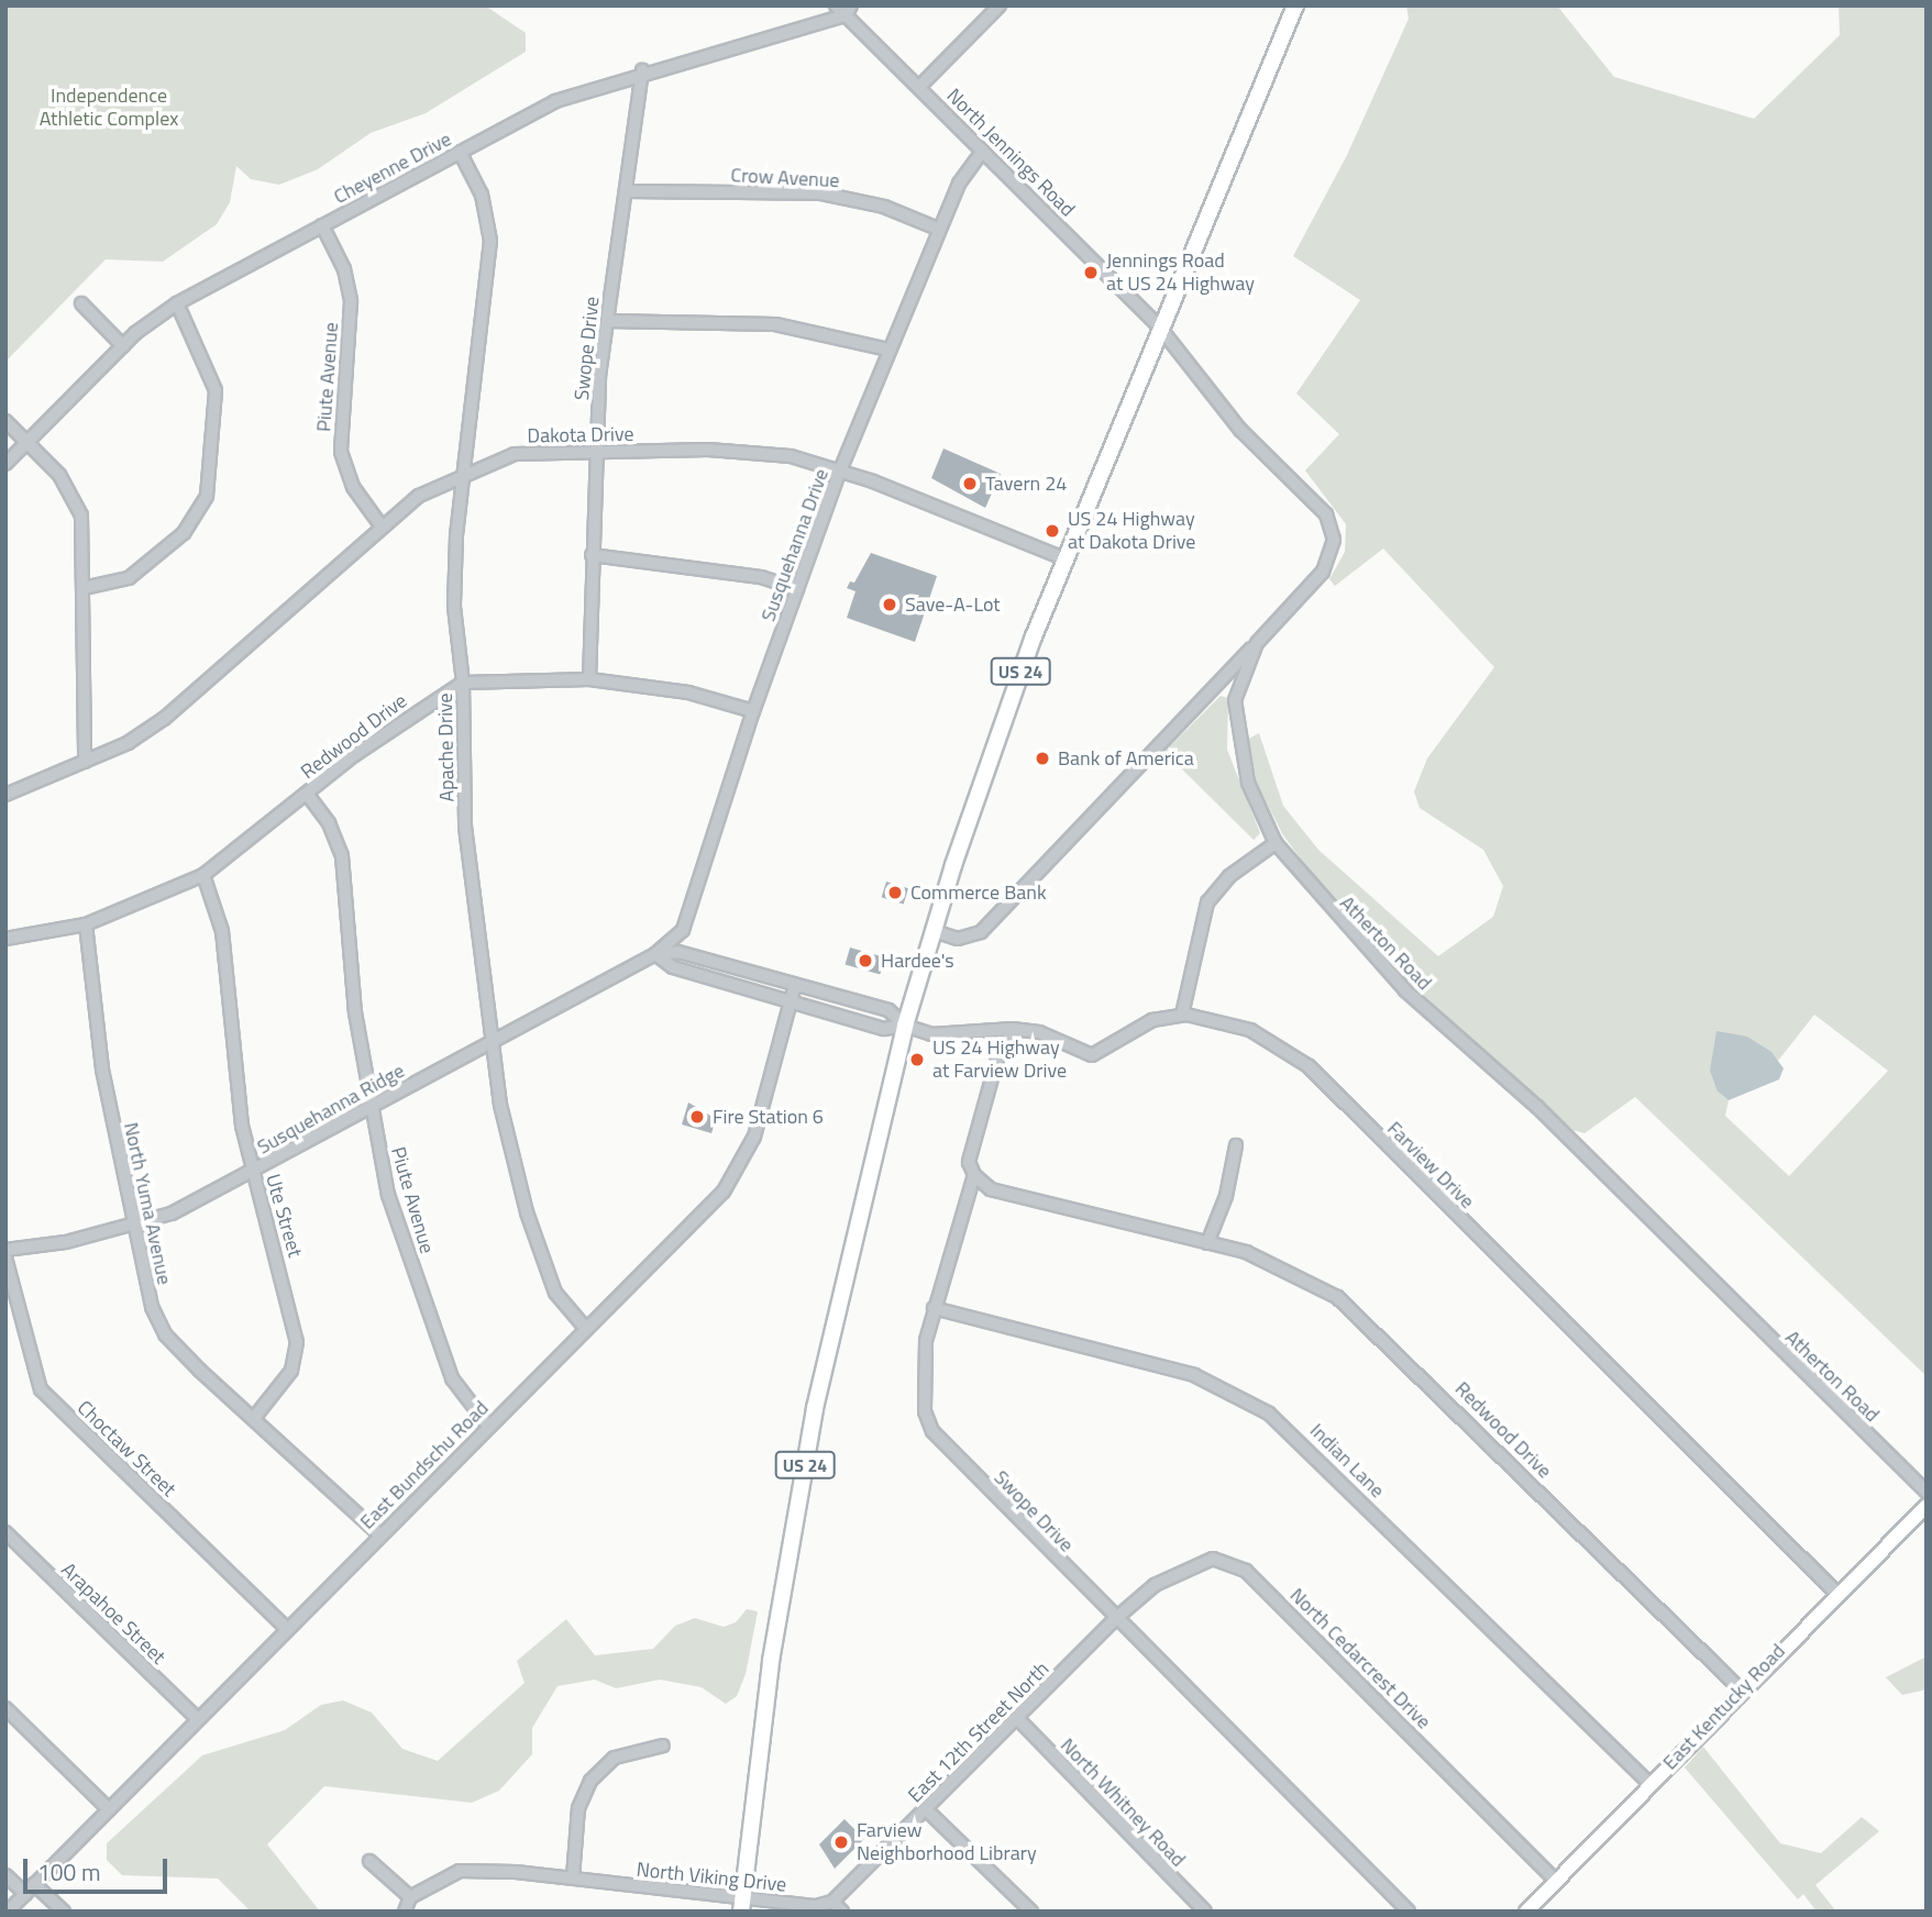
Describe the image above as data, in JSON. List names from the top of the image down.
{
  "streets": {
    "highway": ["US 24"],
    "main road": ["East Kentucky Road"],
    "street": [
      "North Jennings Road",
      "Cheyenne Drive",
      "Crow Avenue",
      "Swope Drive",
      "Piute Avenue",
      "Dakota Drive",
      "Susquehanna Drive",
      "Redwood Drive",
      "Apache Drive",
      "Atherton Road",
      "Susquehanna Ridge",
      "Farview Drive",
      "North Yuma Avenue",
      "Ute Street",
      "Choctaw Street",
      "Indian Lane",
      "East Bundschu Road",
      "Arapahoe Street",
      "North Cedarcrest Drive",
      "East 12th Street North",
      "North Whitney Road",
      "North Viking Drive"
    ]
  },
  "crossings": [
    ["North Jennings Road", "Cheyenne Drive"],
    ["North Jennings Road", "Susquehanna Drive"],
    ["North Jennings Road", "US 24"],
    ["North Jennings Road", "Atherton Road"],
    ["Cheyenne Drive", "Swope Drive"],
    ["Cheyenne Drive", "Piute Avenue"],
    ["Cheyenne Drive", "Apache Drive"],
    ["Crow Avenue", "Swope Drive"],
    ["Crow Avenue", "Susquehanna Drive"],
    ["Swope Drive", "Dakota Drive"],
    ["Swope Drive", "Redwood Drive"],
    ["Swope Drive", "Farview Drive"],
    ["Swope Drive", "Indian Lane"],
    ["Swope Drive", "North Cedarcrest Drive"],
    ["Swope Drive", "East 12th Street North"],
    ["Piute Avenue", "Dakota Drive"],
    ["Piute Avenue", "Redwood Drive"],
    ["Piute Avenue", "Susquehanna Ridge"],
    ["Piute Avenue", "East Bundschu Road"],
    ["Dakota Drive", "Susquehanna Drive"],
    ["Dakota Drive", "US 24"],
    ["Dakota Drive", "Apache Drive"],
    ["Susquehanna Drive", "Susquehanna Ridge"],
    ["US 24", "Atherton Road"],
    ["US 24", "Farview Drive"],
    ["US 24", "North Viking Drive"],
    ["Redwood Drive", "Apache Drive"],
    ["Redwood Drive", "North Yuma Avenue"],
    ["Redwood Drive", "Ute Street"],
    ["Redwood Drive", "East Kentucky Road"],
    ["Apache Drive", "Susquehanna Ridge"],
    ["Apache Drive", "East Bundschu Road"],
    ["Susquehanna Ridge", "North Yuma Avenue"],
    ["Susquehanna Ridge", "Ute Street"],
    ["Farview Drive", "East Kentucky Road"],
    ["North Yuma Avenue", "Ute Street"],
    ["North Yuma Avenue", "East Bundschu Road"],
    ["Choctaw Street", "East Bundschu Road"],
    ["Indian Lane", "East Kentucky Road"],
    ["East Bundschu Road", "Arapahoe Street"],
    ["North Cedarcrest Drive", "East Kentucky Road"],
    ["North Cedarcrest Drive", "East 12th Street North"],
    ["East 12th Street North", "North Whitney Road"],
    ["East 12th Street North", "North Viking Drive"]
  ],
  "parks": ["Independence Athletic Complex"],
  "places": [
    "Jennings Road at US 24 Highway",
    "Tavern 24",
    "US 24 Highway at Dakota Drive",
    "Save-A-Lot",
    "Bank of America",
    "Commerce Bank",
    "Hardee's",
    "US 24 Highway at Farview Drive",
    "Fire Station 6",
    "Farview Neighborhood Library"
  ],
  "scale_bar": "100 m"
}
